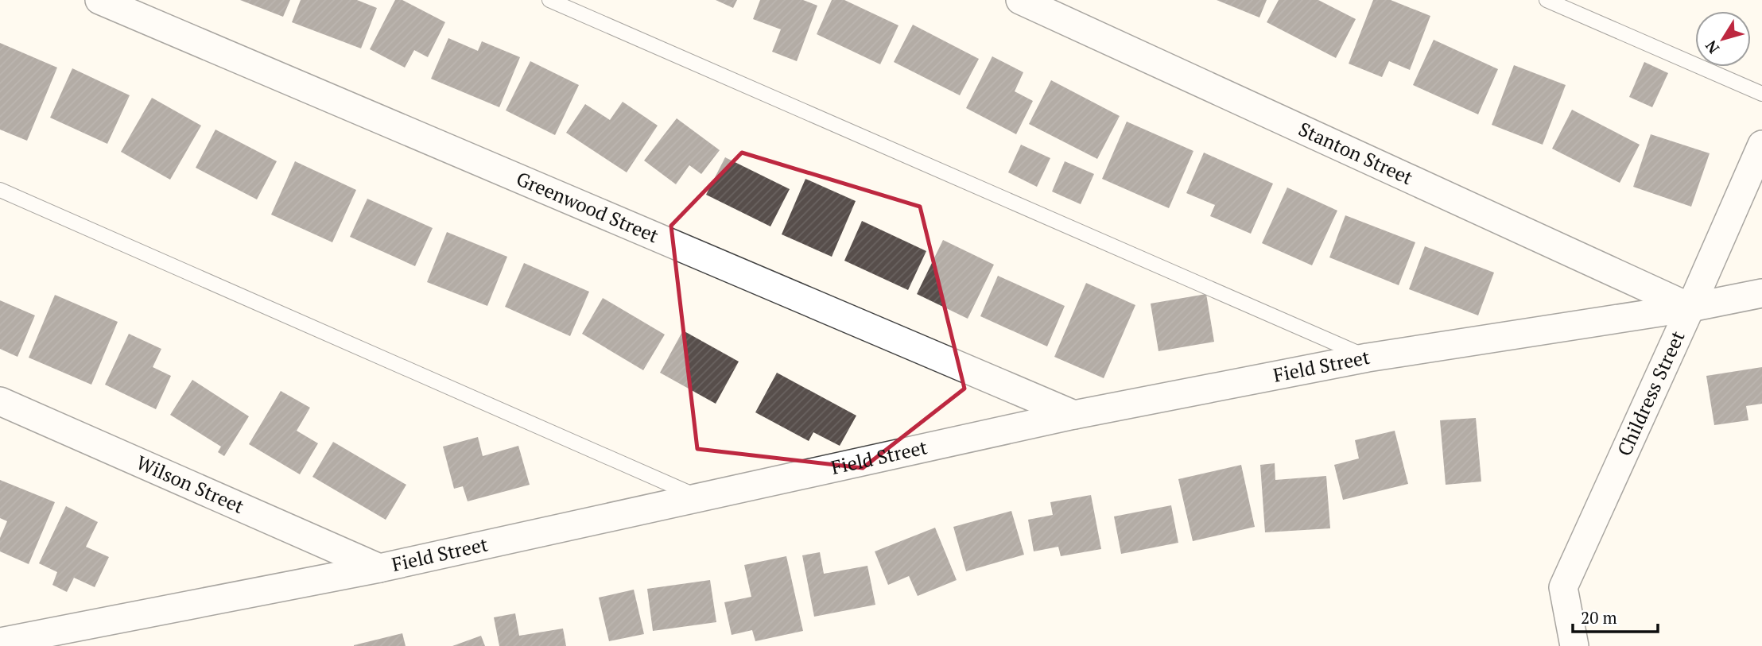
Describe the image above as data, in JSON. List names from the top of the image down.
{
  "streets": {
    "street": [
      "Stanton Street",
      "Greenwood Street",
      "Field Street",
      "Childress Street",
      "Wilson Street"
    ]
  },
  "crossings": [
    ["Stanton Street", "Field Street"],
    ["Stanton Street", "Childress Street"],
    ["Greenwood Street", "Field Street"],
    ["Field Street", "Childress Street"],
    ["Field Street", "Wilson Street"]
  ],
  "scale_bar": "20 m",
  "north": "bottom left"
}
